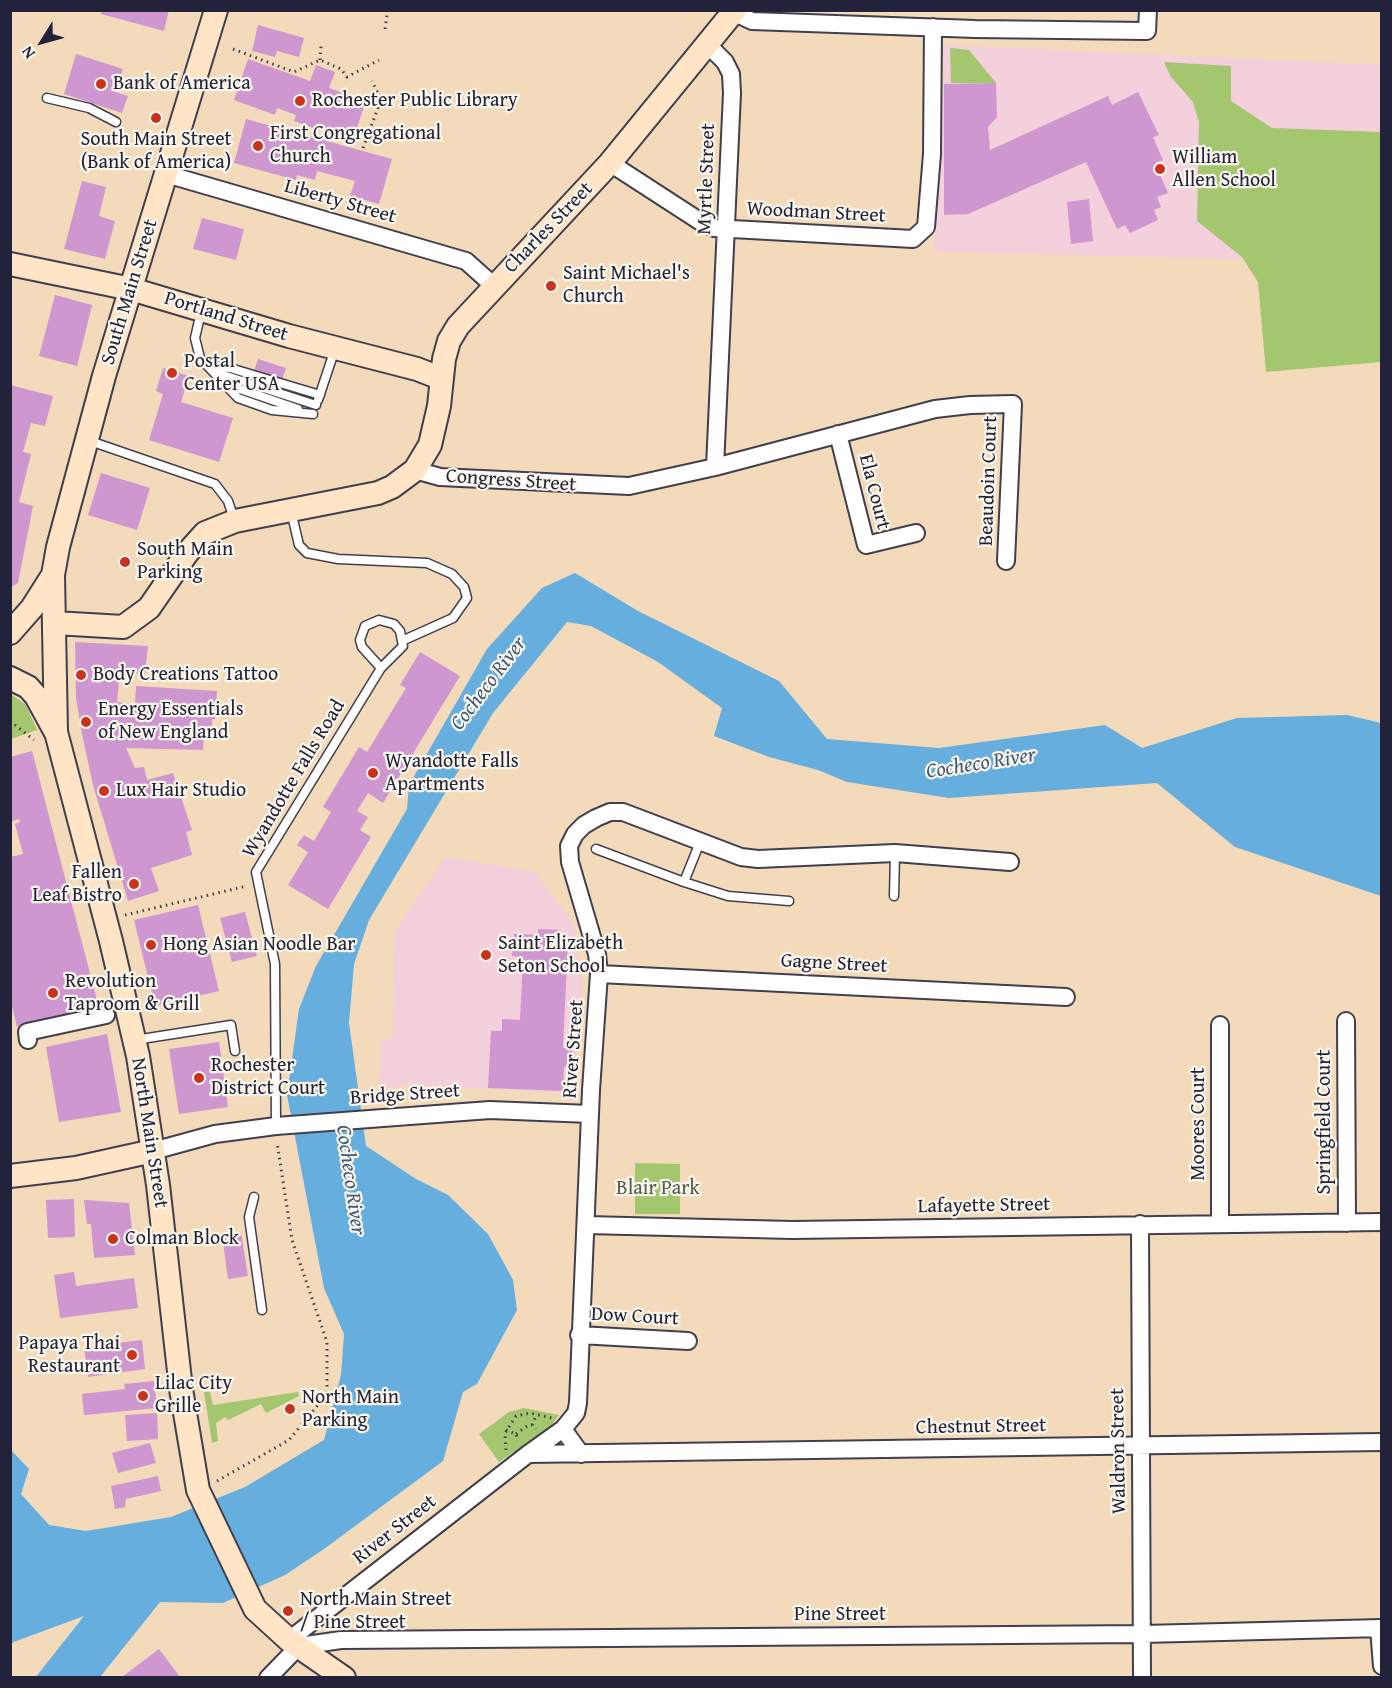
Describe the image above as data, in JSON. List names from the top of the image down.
{
  "streets": {
    "main road": [
      "Charles Street",
      "South Main Street",
      "Portland Street",
      "North Main Street"
    ],
    "street": [
      "Myrtle Street",
      "Liberty Street",
      "Woodman Street",
      "Congress Street",
      "Beaudoin Court",
      "Ela Court",
      "Gagne Street",
      "River Street",
      "Bridge Street",
      "Springfield Court",
      "Moores Court",
      "Lafayette Street",
      "Dow Court",
      "Chestnut Street",
      "Waldron Street",
      "Pine Street"
    ],
    "lane": ["Wyandotte Falls Road"]
  },
  "crossings": [
    ["Myrtle Street", "Woodman Street"],
    ["Myrtle Street", "Charles Street"],
    ["Myrtle Street", "Congress Street"],
    ["Liberty Street", "Charles Street"],
    ["Liberty Street", "South Main Street"],
    ["Woodman Street", "Charles Street"],
    ["Charles Street", "Portland Street"],
    ["Charles Street", "Congress Street"],
    ["South Main Street", "Portland Street"],
    ["South Main Street", "North Main Street"],
    ["Congress Street", "Beaudoin Court"],
    ["Congress Street", "Ela Court"],
    ["Wyandotte Falls Road", "Bridge Street"],
    ["Gagne Street", "River Street"],
    ["River Street", "Bridge Street"],
    ["River Street", "North Main Street"],
    ["River Street", "Lafayette Street"],
    ["River Street", "Dow Court"],
    ["River Street", "Pine Street"],
    ["Bridge Street", "North Main Street"],
    ["Springfield Court", "Lafayette Street"],
    ["Moores Court", "Lafayette Street"],
    ["North Main Street", "Pine Street"],
    ["Lafayette Street", "Waldron Street"],
    ["Chestnut Street", "Waldron Street"],
    ["Waldron Street", "Pine Street"]
  ],
  "water": ["Cocheco River"],
  "parks": ["Blair Park"],
  "places": [
    "Bank of America",
    "Rochester Public Library",
    "South Main Street (Bank of America)",
    "First Congregational Church",
    "William Allen School",
    "Saint Michael's Church",
    "Postal Center USA",
    "South Main Parking",
    "Body Creations Tattoo",
    "Energy Essentials of New England",
    "Wyandotte Falls Apartments",
    "Lux Hair Studio",
    "Fallen Leaf Bistro",
    "Hong Asian Noodle Bar",
    "Saint Elizabeth Seton School",
    "Revolution Taproom & Grill",
    "Rochester District Court",
    "Colman Block",
    "Papaya Thai Restaurant",
    "Lilac City Grille",
    "North Main Parking",
    "North Main Street / Pine Street"
  ],
  "north": "bottom left"
}
